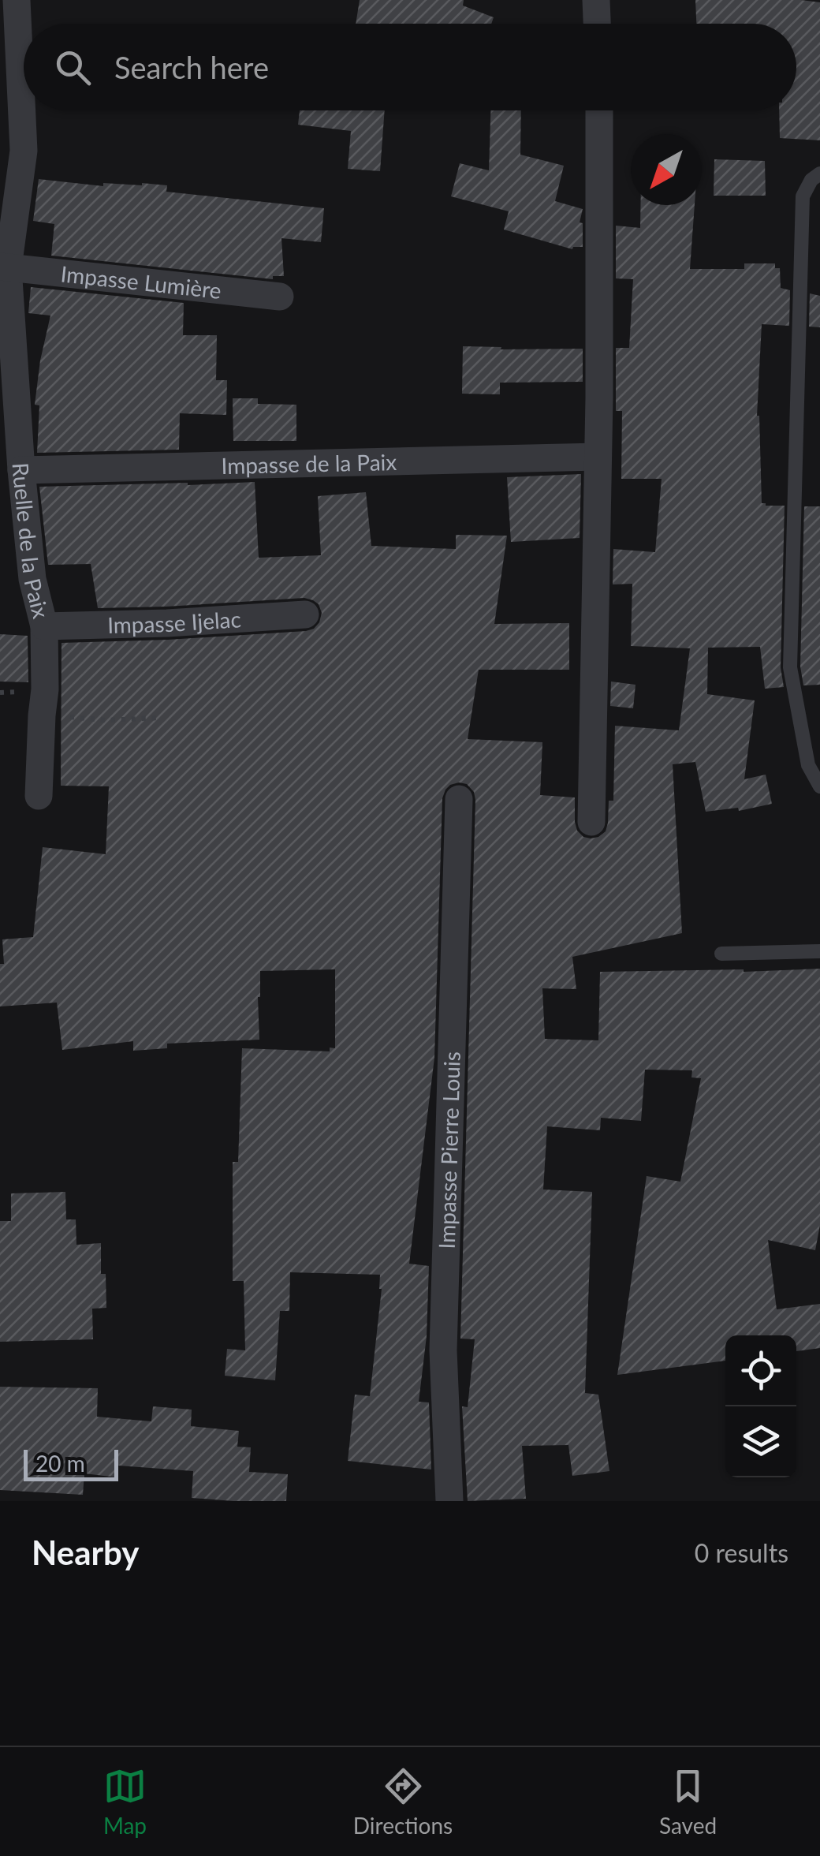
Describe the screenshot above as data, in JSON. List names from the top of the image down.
{
  "streets": {
    "street": [
      "Impasse Lumière",
      "Impasse de la Paix",
      "Ruelle de la Paix",
      "Impasse Ijelac",
      "Impasse Pierre Louis"
    ]
  },
  "crossings": [
    ["Impasse Lumière", "Ruelle de la Paix"],
    ["Impasse de la Paix", "Ruelle de la Paix"],
    ["Ruelle de la Paix", "Impasse Ijelac"]
  ],
  "scale_bar": "20 m",
  "north": "bottom left",
  "page": {
    "search": "Search here",
    "scale": "20 m",
    "heading": ["Nearby", "0 results"],
    "nav": ["Map", "Directions", "Saved"]
  }
}
